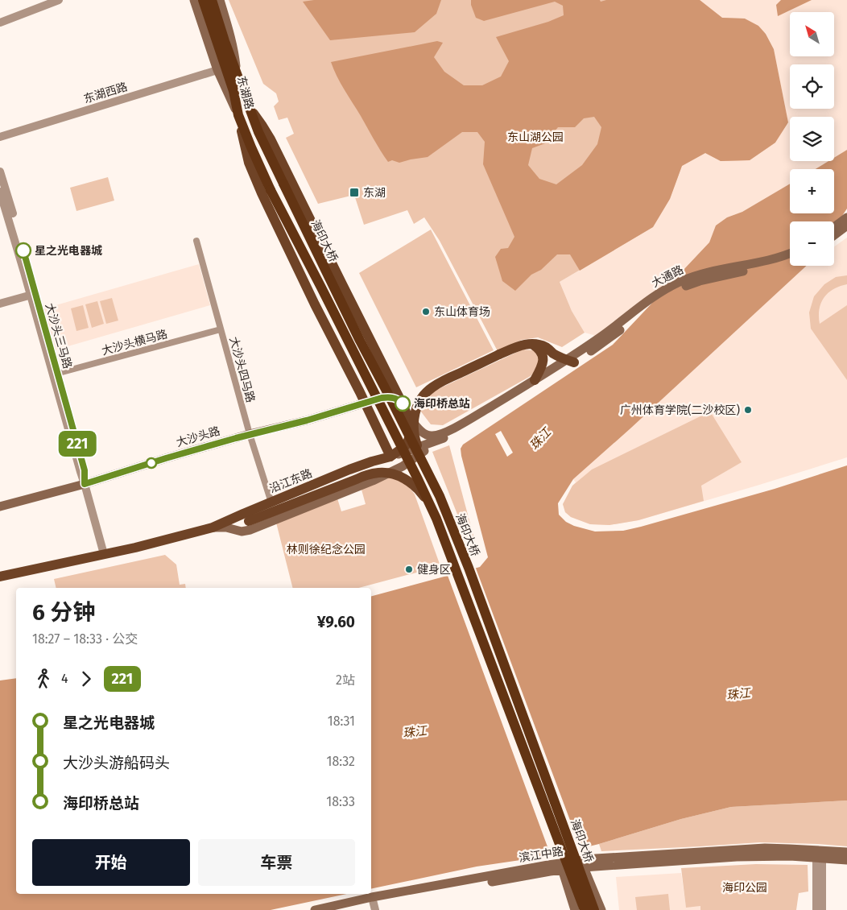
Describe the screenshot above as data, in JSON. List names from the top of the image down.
{
  "streets": {
    "highway": ["东湖路", "海印大桥"],
    "main road": [
      "大通路",
      "大沙头路",
      "沿江东路",
      "滨江中路"
    ],
    "street": [
      "东湖西路",
      "大沙头三马路",
      "大沙头横马路",
      "大沙头四马路"
    ]
  },
  "crossings": [
    ["东湖路", "海印大桥"],
    ["大通路", "沿江东路"],
    ["大沙头三马路", "大沙头横马路"],
    ["大沙头三马路", "大沙头路"],
    ["大沙头三马路", "沿江东路"],
    ["大沙头横马路", "大沙头四马路"],
    ["大沙头四马路", "大沙头路"],
    ["大沙头四马路", "沿江东路"]
  ],
  "water": ["珠江"],
  "parks": ["东山湖公园", "林则徐纪念公园", "海印公园"],
  "places": {
    "transit": ["东湖"],
    "other": [
      "星之光电器城",
      "东山体育场",
      "海印桥总站",
      "广州体育学院(二沙校区)",
      "健身区"
    ]
  },
  "lines": ["bus line 221"],
  "north": "top left",
  "page": {
    "on_map": "221",
    "map_buttons": ["+", "−"],
    "heading": ["6 分钟", "18:27 – 18:33 · 公交", "¥9.60"],
    "legs": ["4", "221", "2站"],
    "list": [
      {
        "name": "星之光电器城",
        "value": "18:31"
      },
      {
        "name": "大沙头游船码头",
        "value": "18:32"
      },
      {
        "name": "海印桥总站",
        "value": "18:33"
      }
    ],
    "buttons": ["开始", "车票"]
  }
}
